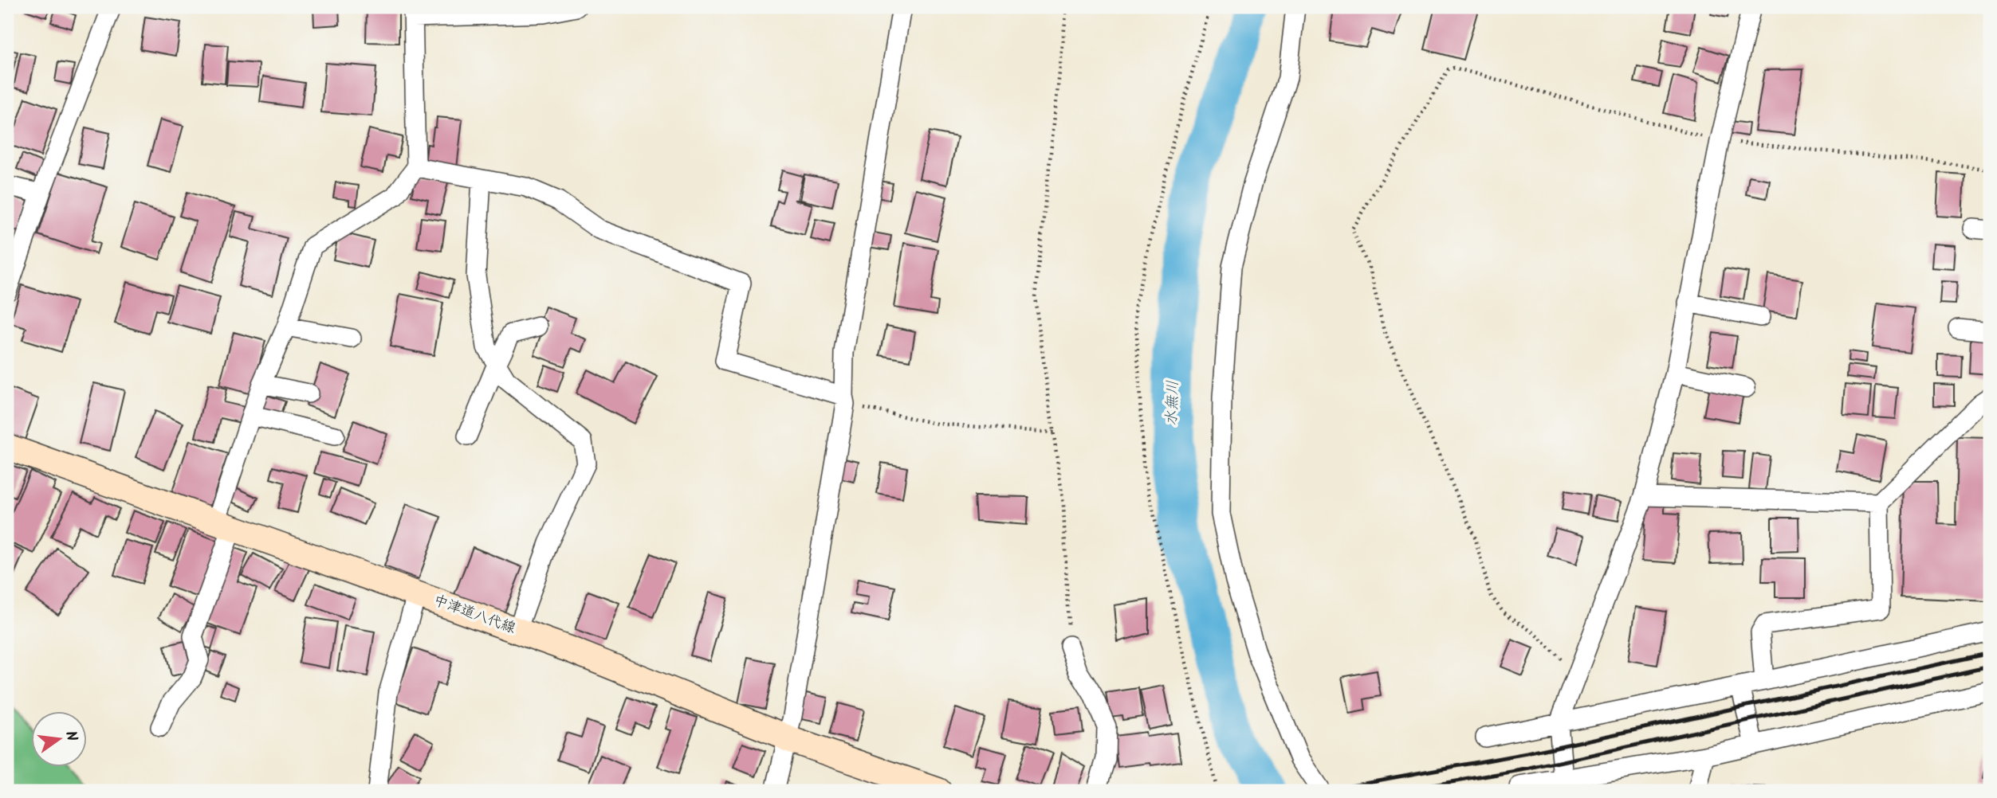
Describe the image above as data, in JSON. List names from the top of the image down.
{
  "streets": {
    "main road": ["中津道八代線"]
  },
  "water": ["水無川"],
  "north": "right"
}
